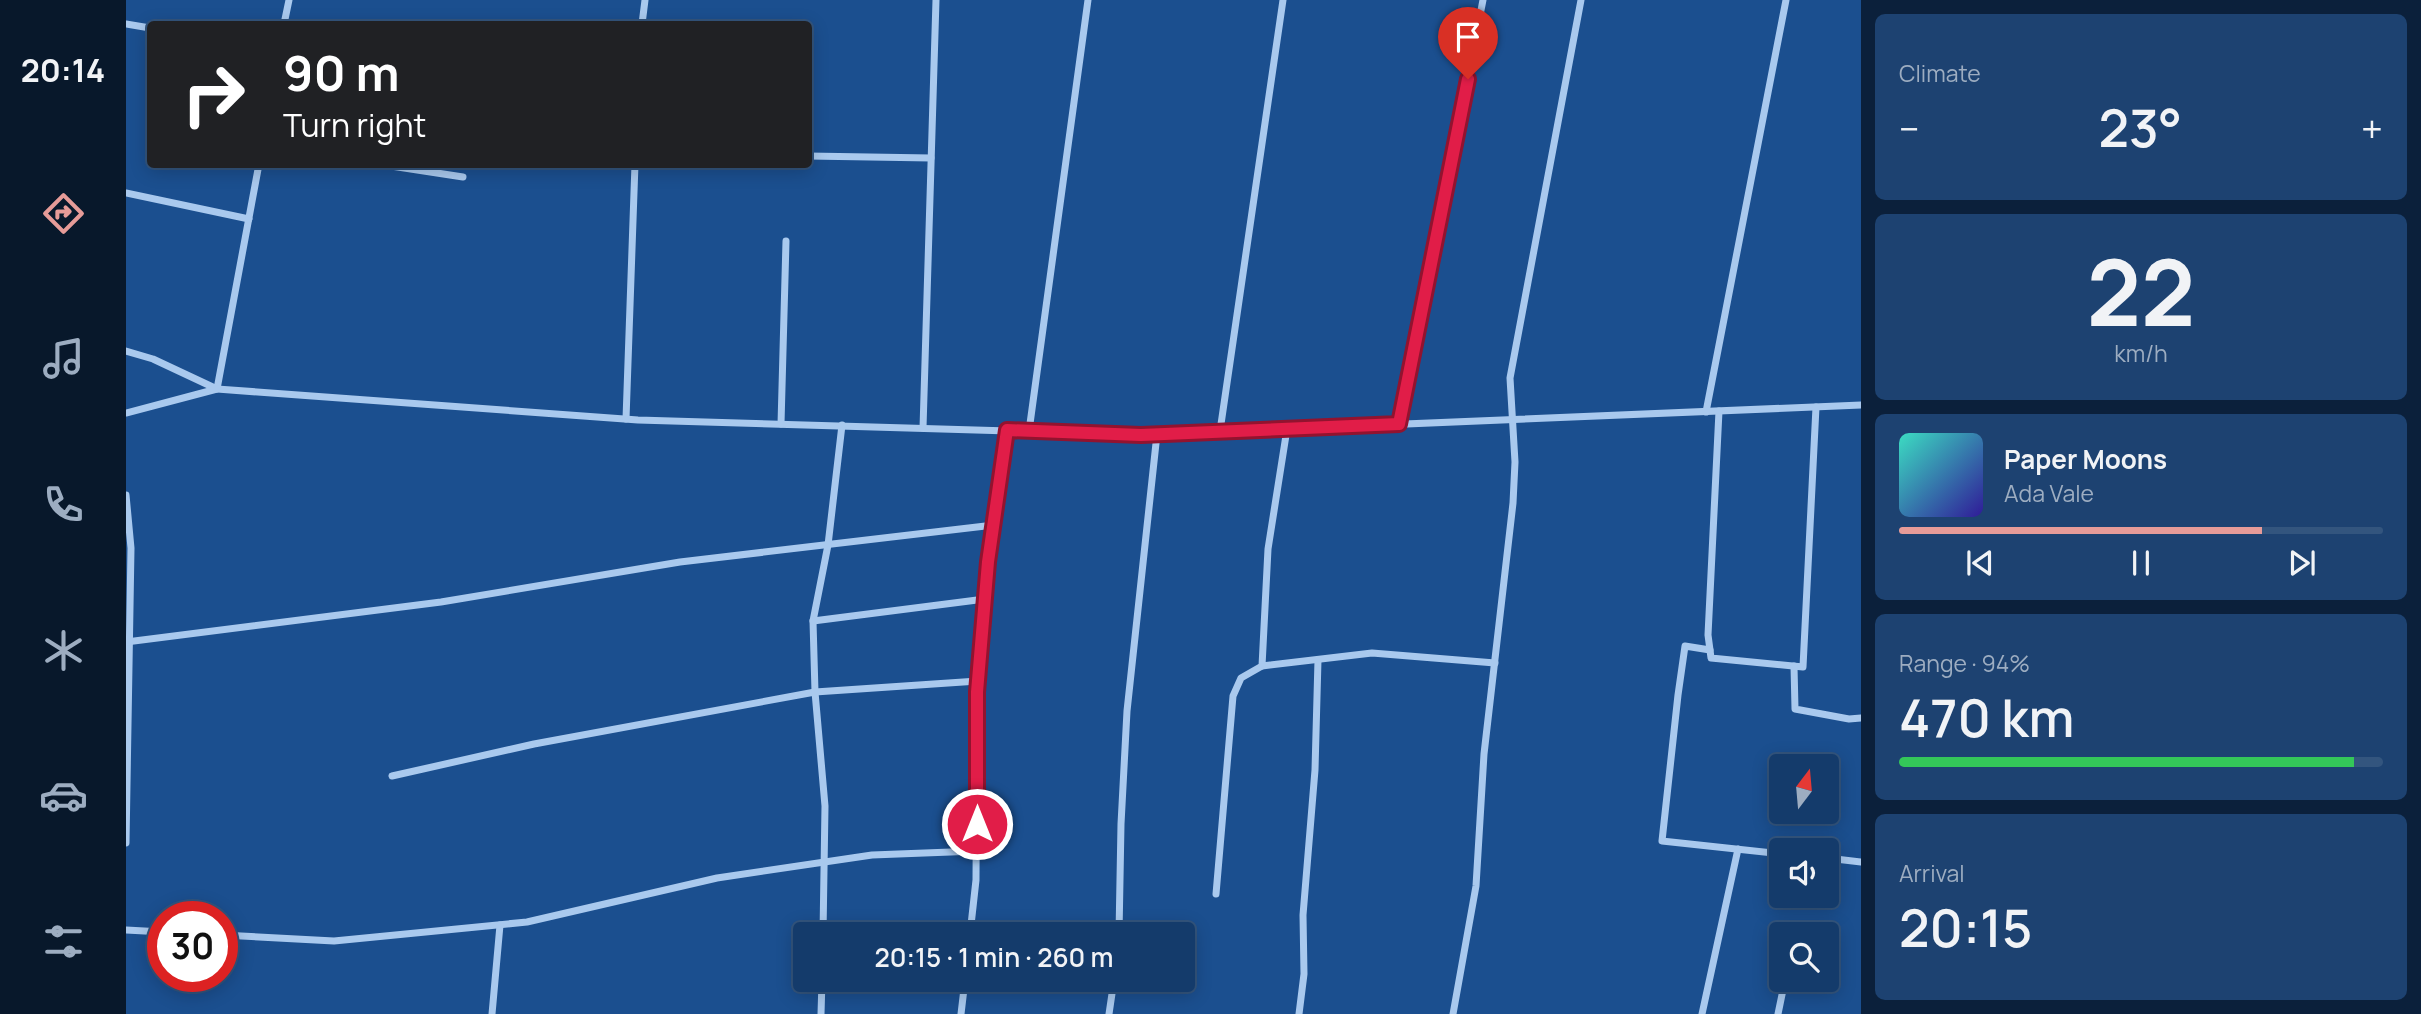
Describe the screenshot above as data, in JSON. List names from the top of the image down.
{
  "north": "top",
  "page": {
    "tabs": "20:14",
    "tile": [
      "Climate",
      ["22", "km/h"],
      ["Range · 94%", "470 km"],
      ["Arrival", "20:15"]
    ],
    "turn": ["90 m", "Turn right"],
    "heat": ["−", "23°", "+"],
    "song": ["Paper Moons", "Ada Vale"],
    "limit": "30",
    "trip": "20:15 · 1 min · 260 m"
  }
}
